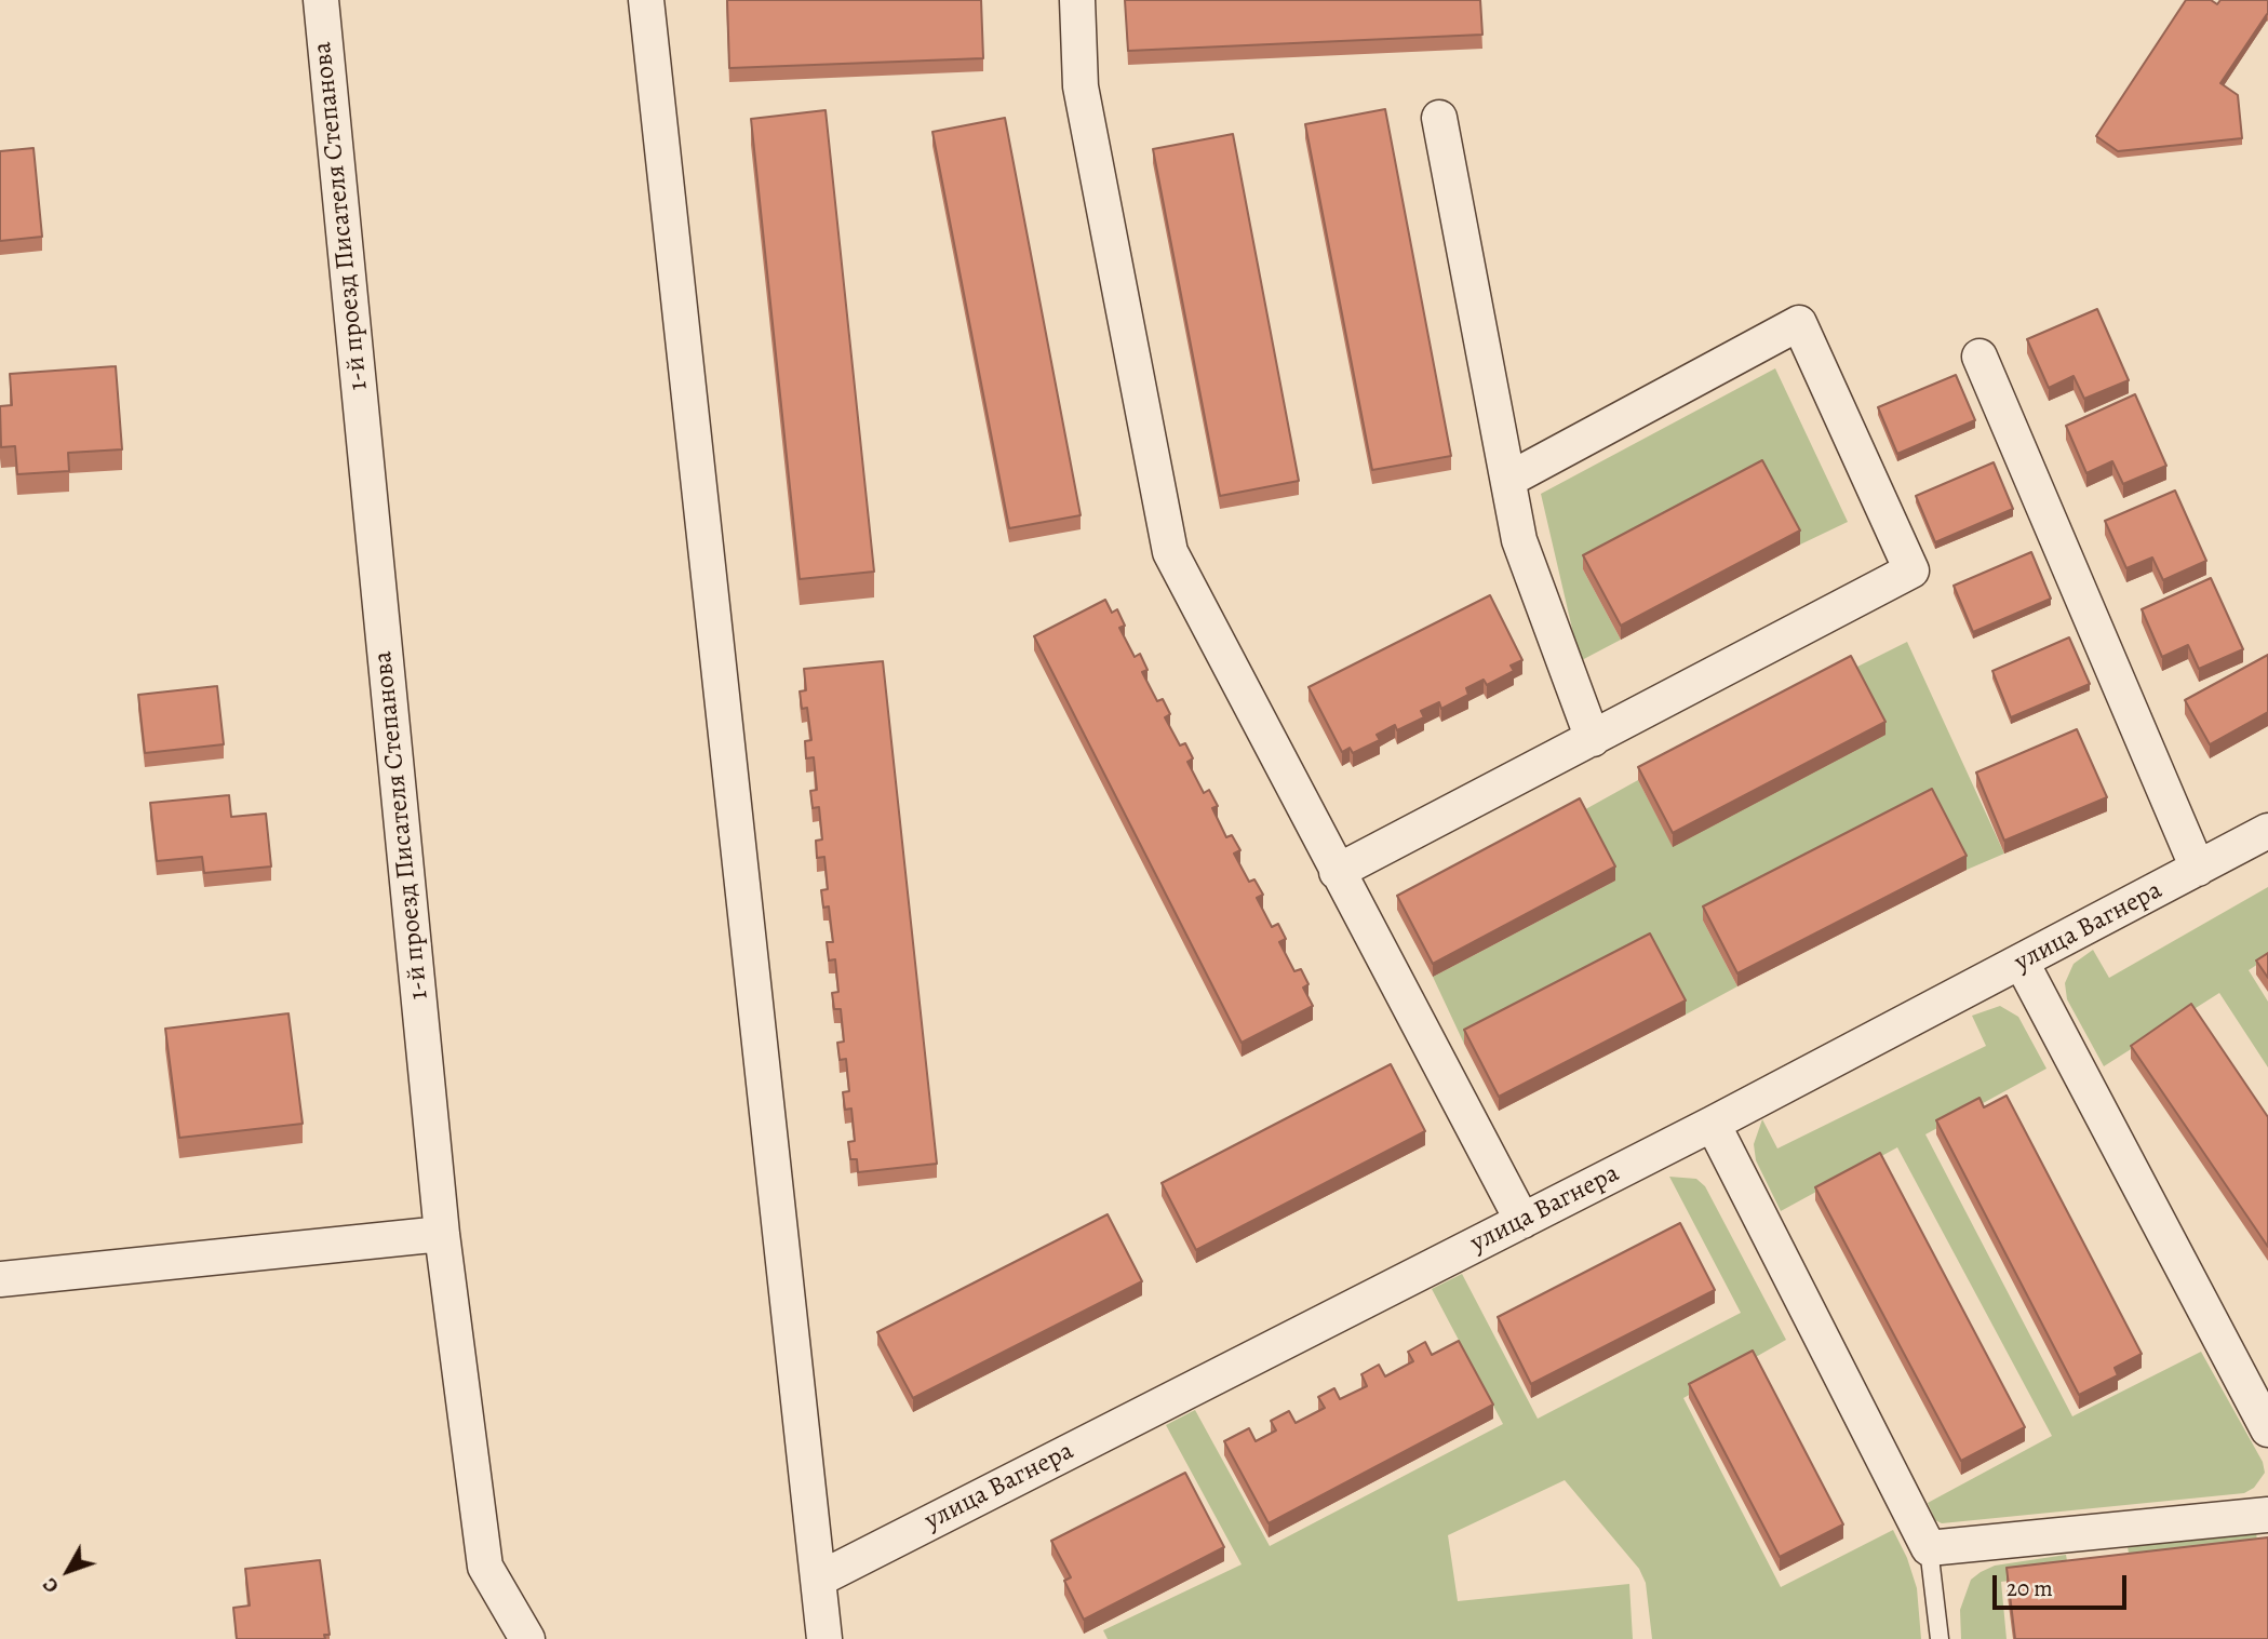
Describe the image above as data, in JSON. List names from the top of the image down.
{
  "streets": {
    "street": ["1-й проезд Писателя Степанова", "улица Вагнера"]
  },
  "scale_bar": "20 m",
  "north": "bottom left"
}
